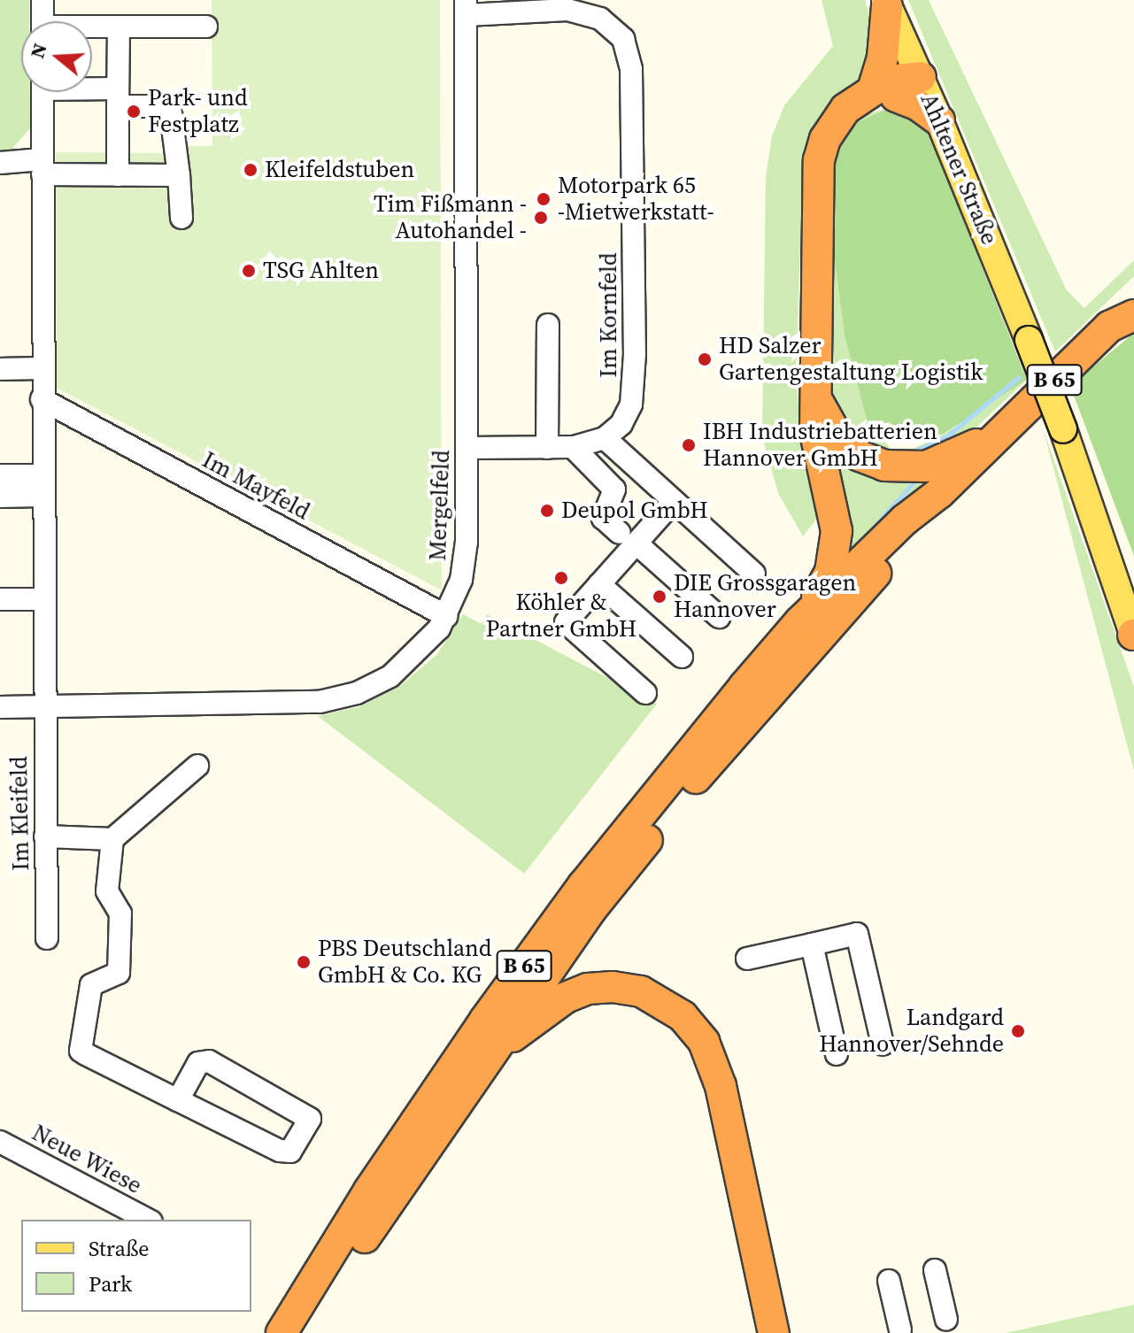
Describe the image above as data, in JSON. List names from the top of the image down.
{
  "streets": {
    "highway": ["B 65"],
    "main road": ["Ahltener Straße"],
    "street": [
      "Im Kornfeld",
      "Im Mayfeld",
      "Mergelfeld",
      "Im Kleifeld",
      "Neue Wiese"
    ]
  },
  "crossings": [
    ["Im Kornfeld", "Mergelfeld"],
    ["Im Mayfeld", "Mergelfeld"],
    ["Im Mayfeld", "Im Kleifeld"],
    ["Mergelfeld", "Im Kleifeld"]
  ],
  "places": [
    "Park- und Festplatz",
    "Kleifeldstuben",
    "Motorpark 65 -Mietwerkstatt-",
    "Tim Fißmann - Autohandel -",
    "TSG Ahlten",
    "HD Salzer Gartengestaltung Logistik",
    "IBH Industriebatterien Hannover GmbH",
    "Deupol GmbH",
    "Köhler & Partner GmbH",
    "DIE Grossgaragen Hannover",
    "PBS Deutschland GmbH & Co. KG",
    "Landgard Hannover/Sehnde"
  ],
  "legend": ["Straße", "Park"],
  "north": "left"
}
